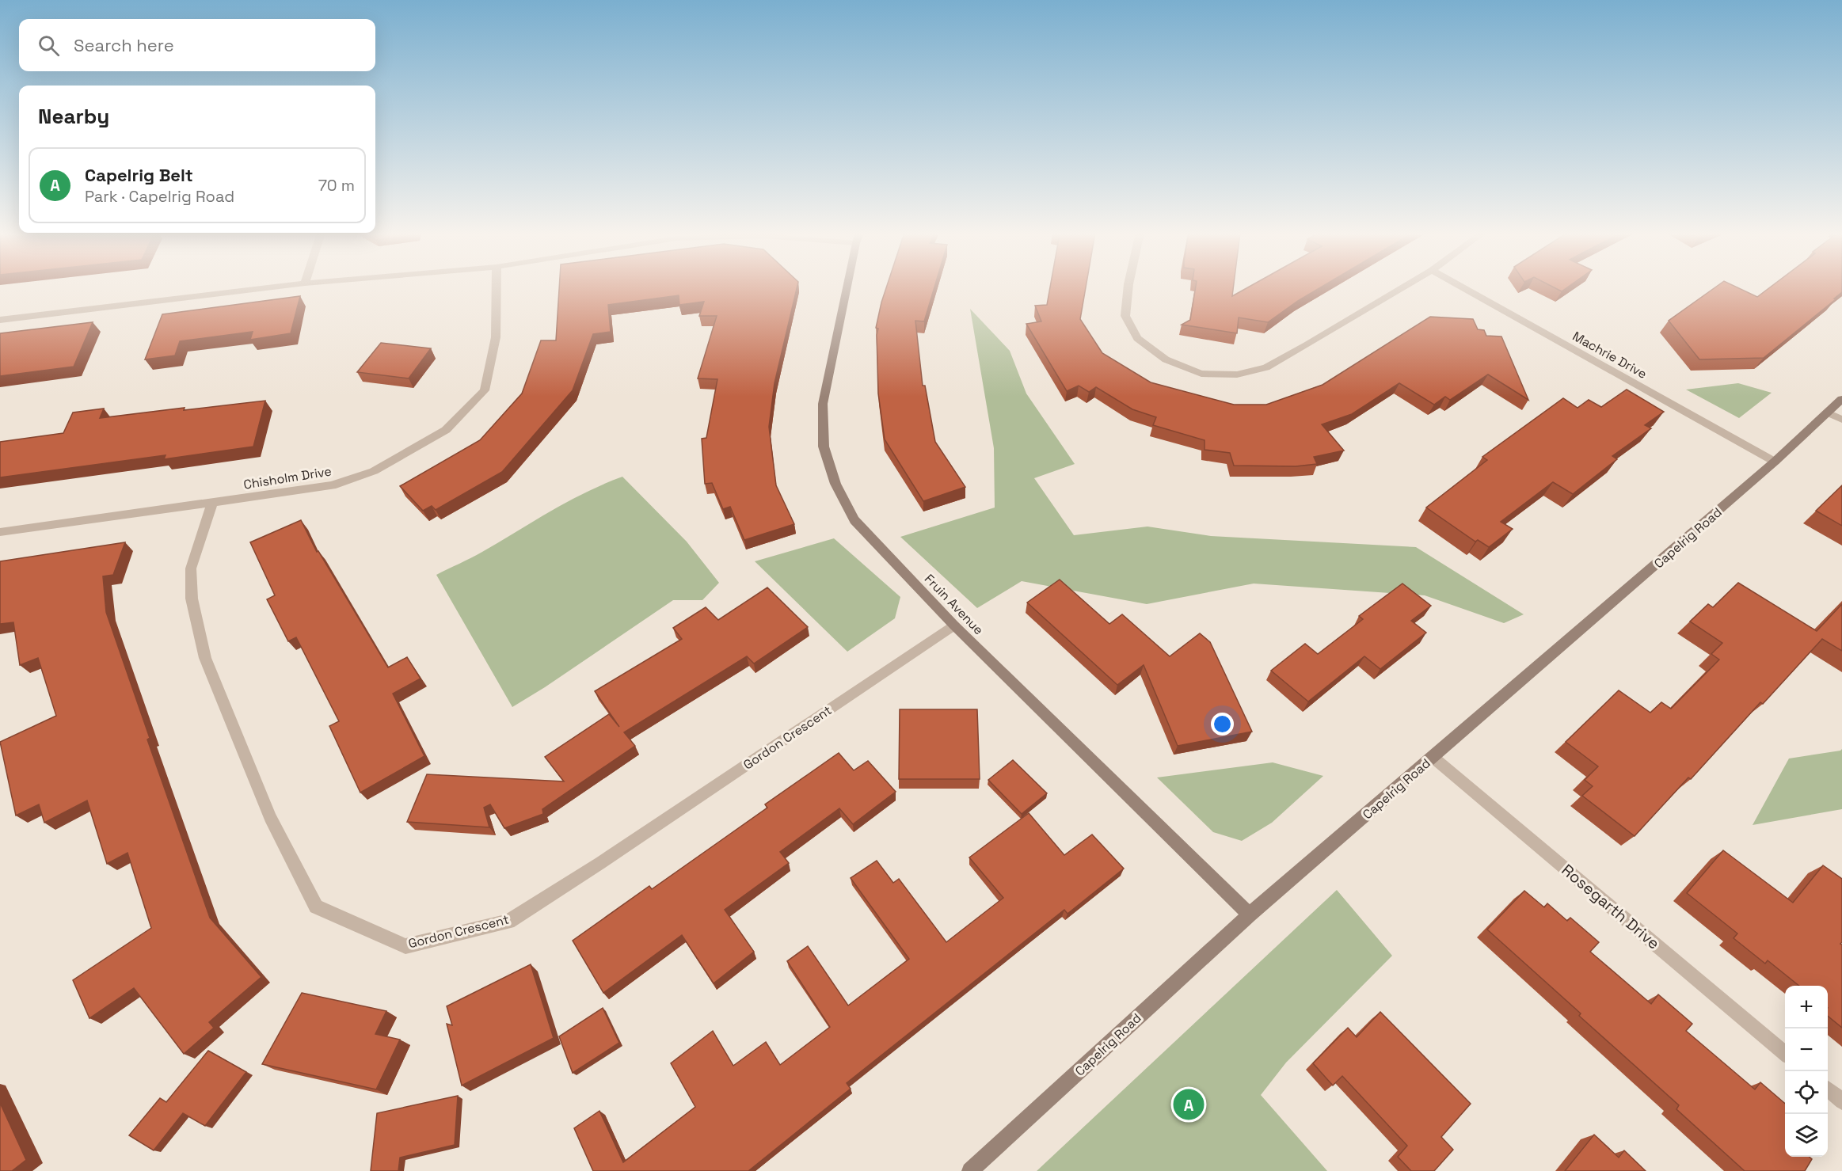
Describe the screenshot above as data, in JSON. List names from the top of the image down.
{
  "streets": {
    "street": [
      "Machrie Drive",
      "Chisholm Drive",
      "Capelrig Road",
      "Fruin Avenue",
      "Gordon Crescent",
      "Rosegarth Drive"
    ]
  },
  "crossings": [
    ["Machrie Drive", "Capelrig Road"],
    ["Chisholm Drive", "Gordon Crescent"],
    ["Capelrig Road", "Fruin Avenue"],
    ["Capelrig Road", "Rosegarth Drive"],
    ["Fruin Avenue", "Gordon Crescent"]
  ],
  "page": {
    "search": "Search here",
    "heading": "Nearby",
    "list": [
      {
        "mark": "A",
        "name": "Capelrig Belt",
        "note": "Park · Capelrig Road",
        "value": "70 m"
      }
    ],
    "map_buttons": ["+", "−"],
    "pins": "A"
  }
}
